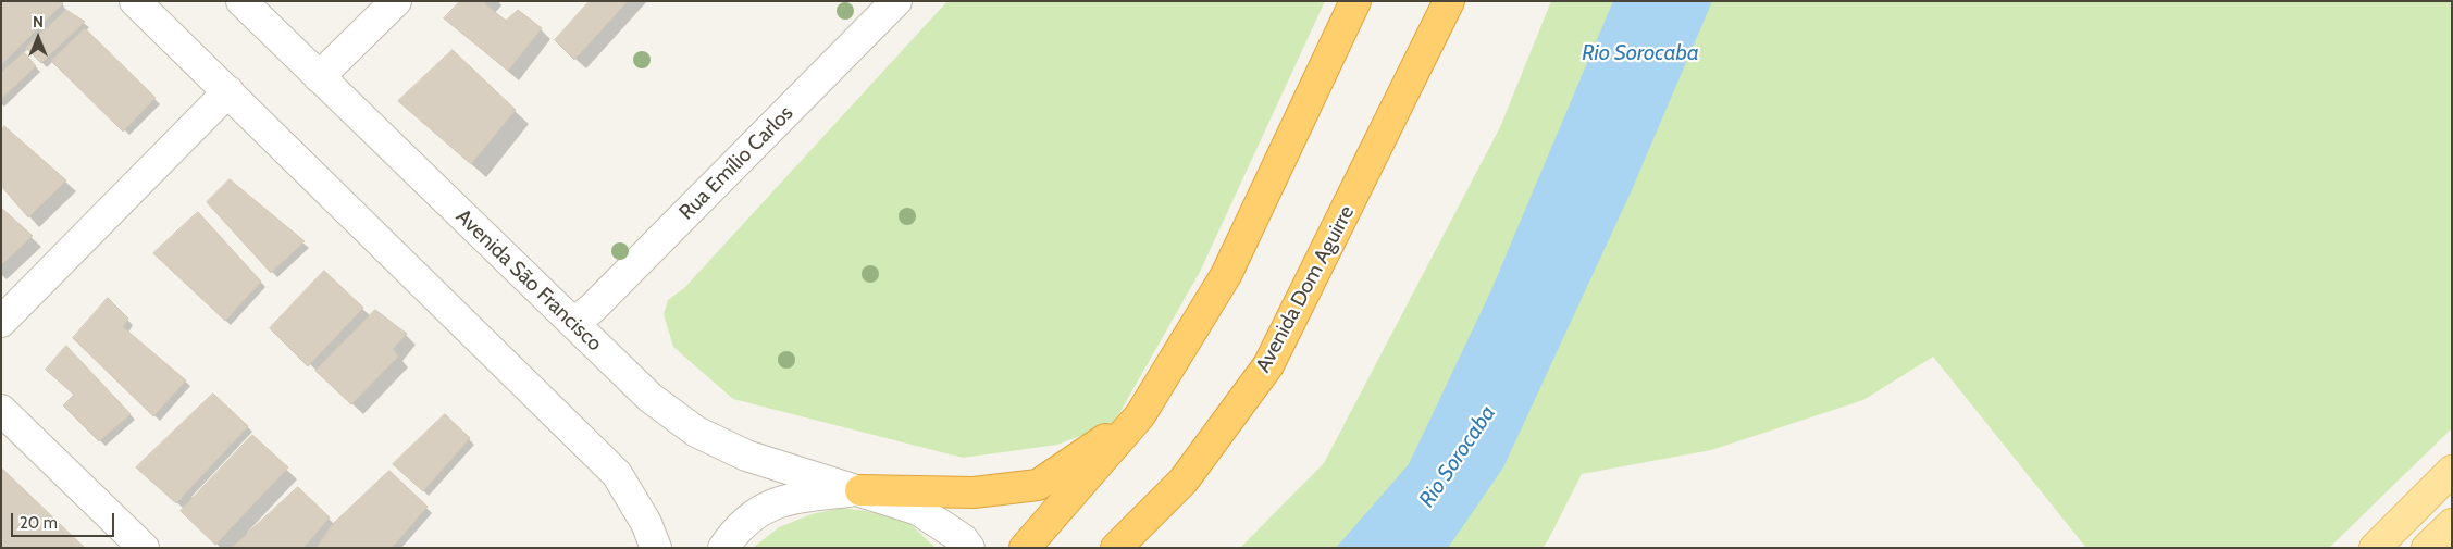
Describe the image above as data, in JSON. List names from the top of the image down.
{
  "streets": {
    "highway": ["Avenida Dom Aguirre"],
    "street": ["Rua Emílio Carlos", "Avenida São Francisco"]
  },
  "crossings": [
    ["Rua Emílio Carlos", "Avenida São Francisco"]
  ],
  "water": ["Rio Sorocaba"],
  "scale_bar": "20 m",
  "north": "top"
}
